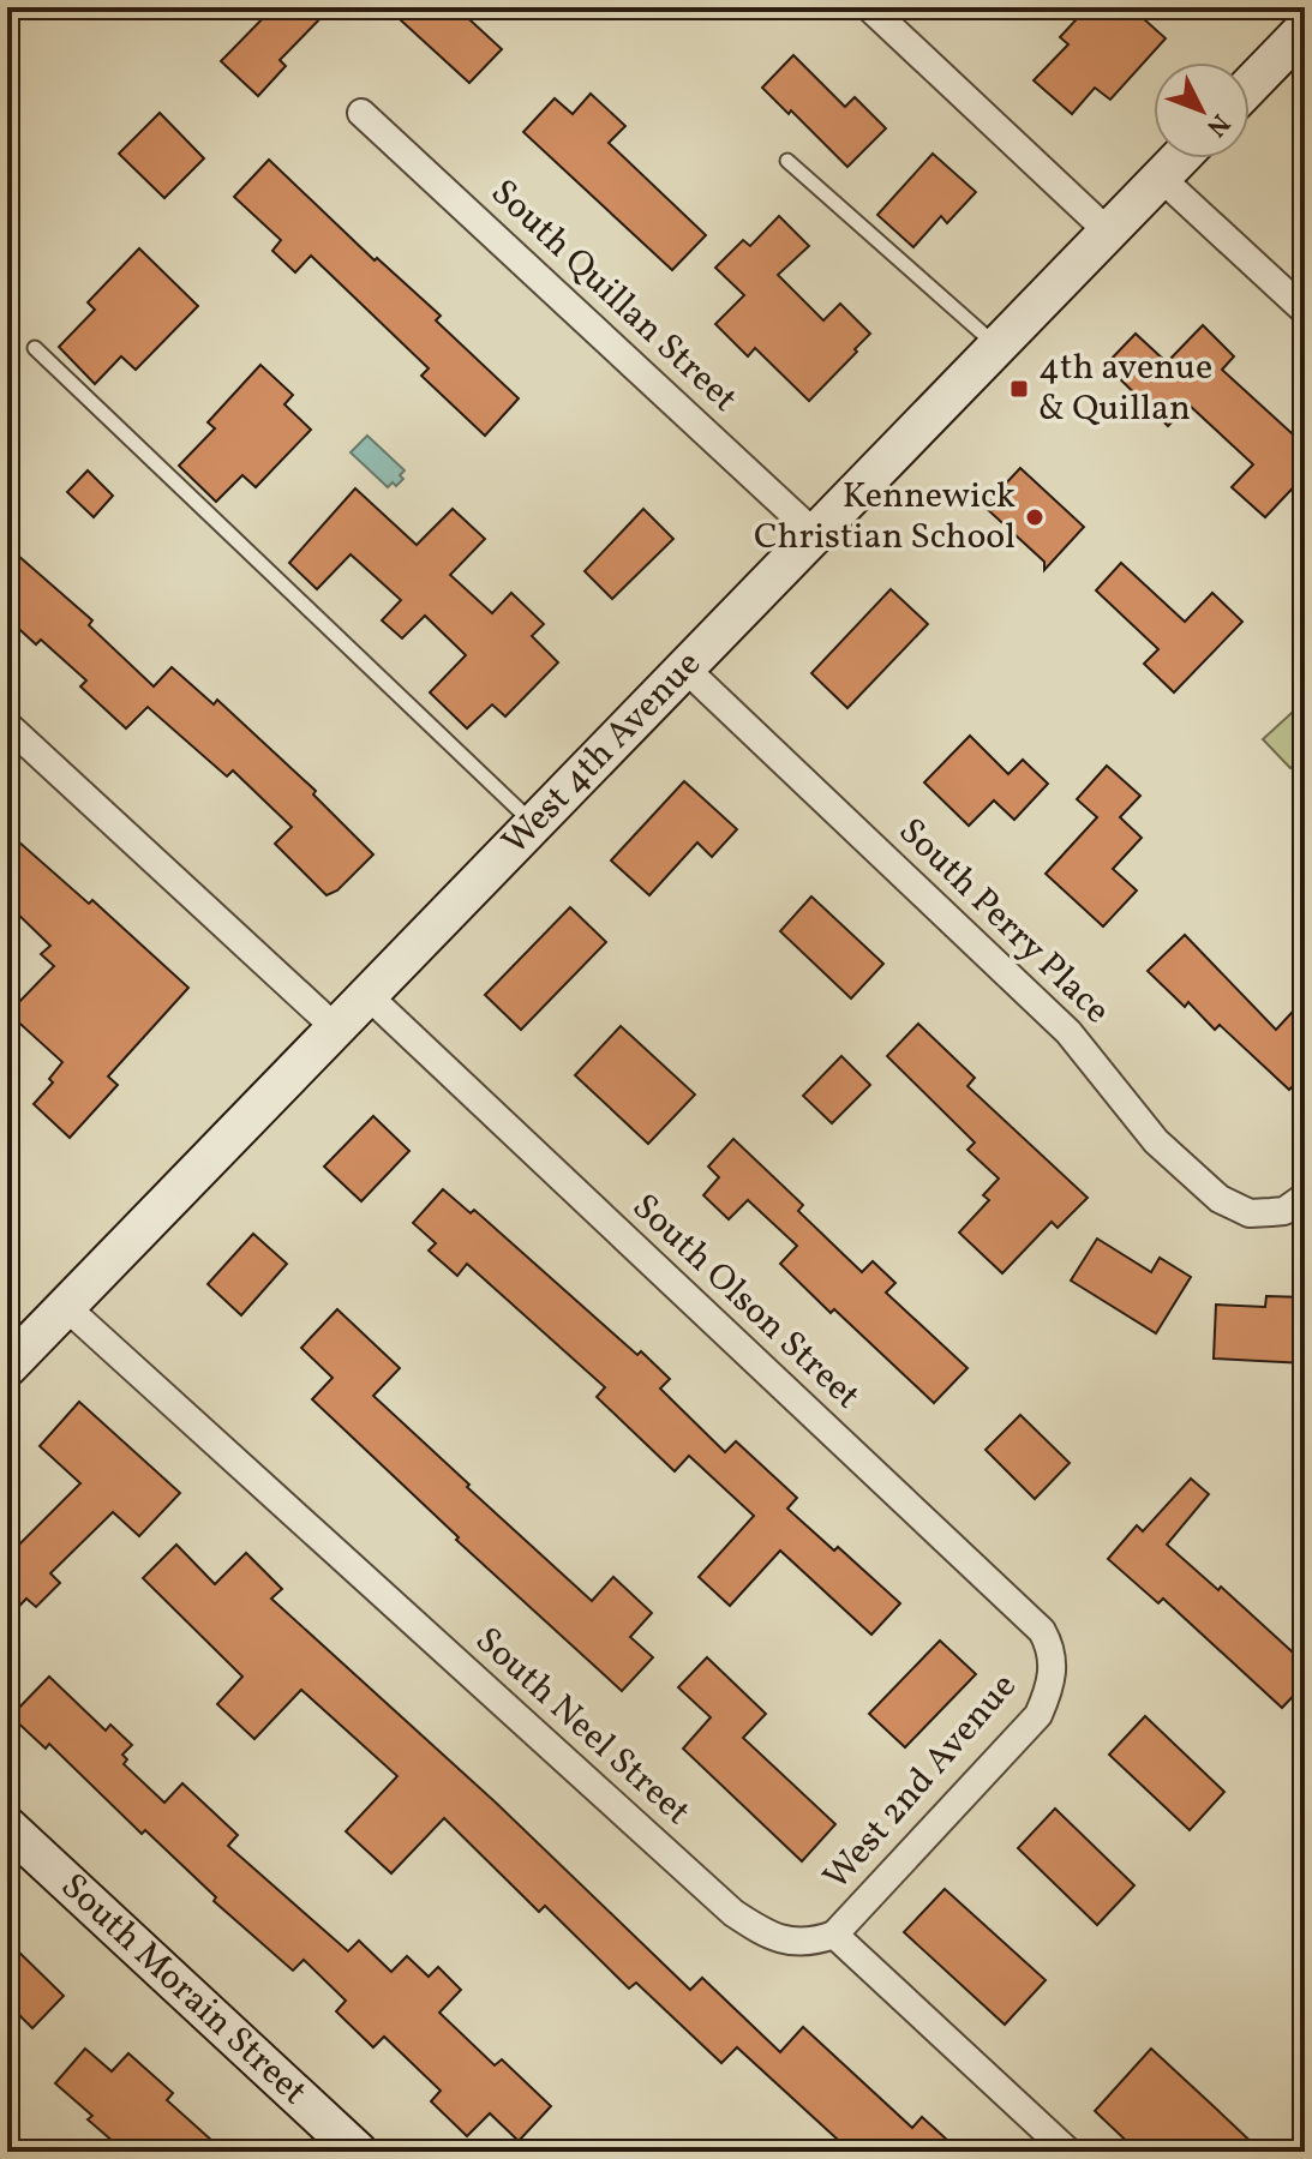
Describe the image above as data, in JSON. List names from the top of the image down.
{
  "streets": {
    "street": [
      "South Quillan Street",
      "West 4th Avenue",
      "South Perry Place",
      "South Olson Street",
      "South Neel Street",
      "West 2nd Avenue",
      "South Morain Street"
    ]
  },
  "crossings": [
    ["South Quillan Street", "West 4th Avenue"],
    ["West 4th Avenue", "South Perry Place"],
    ["West 4th Avenue", "South Olson Street"],
    ["West 4th Avenue", "South Neel Street"],
    ["South Olson Street", "West 2nd Avenue"],
    ["South Neel Street", "West 2nd Avenue"]
  ],
  "places": {
    "transit": ["4th avenue & Quillan"],
    "other": ["Kennewick Christian School"]
  },
  "north": "bottom right"
}
